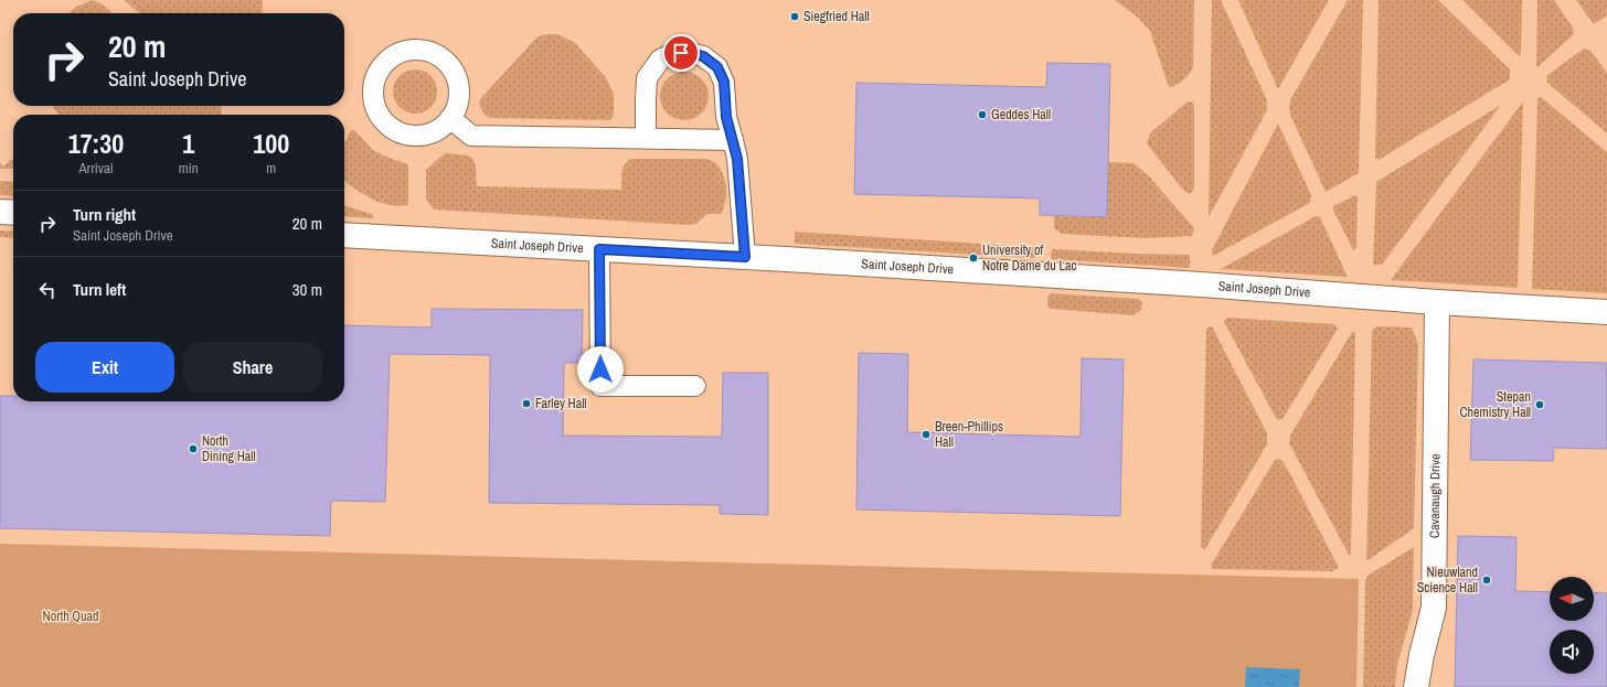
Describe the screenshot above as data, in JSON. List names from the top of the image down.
{
  "streets": {
    "street": ["Saint Joseph Drive", "Cavanaugh Drive"]
  },
  "crossings": [
    ["Saint Joseph Drive", "Cavanaugh Drive"]
  ],
  "parks": ["North Quad"],
  "places": [
    "Siegfried Hall",
    "Geddes Hall",
    "University of Notre Dame du Lac",
    "Farley Hall",
    "Stepan Chemistry Hall",
    "Breen-Phillips Hall",
    "North Dining Hall",
    "Nieuwland Science Hall"
  ],
  "north": "left",
  "page": {
    "turn": ["20 m", "Saint Joseph Drive"],
    "eta": [
      "17:30",
      "Arrival",
      "1",
      "min",
      "100",
      "m"
    ],
    "list": [
      {
        "name": "Turn right",
        "note": "Saint Joseph Drive",
        "value": "20 m"
      },
      {
        "name": "Turn left",
        "value": "30 m"
      }
    ],
    "buttons": ["Exit", "Share"]
  }
}
